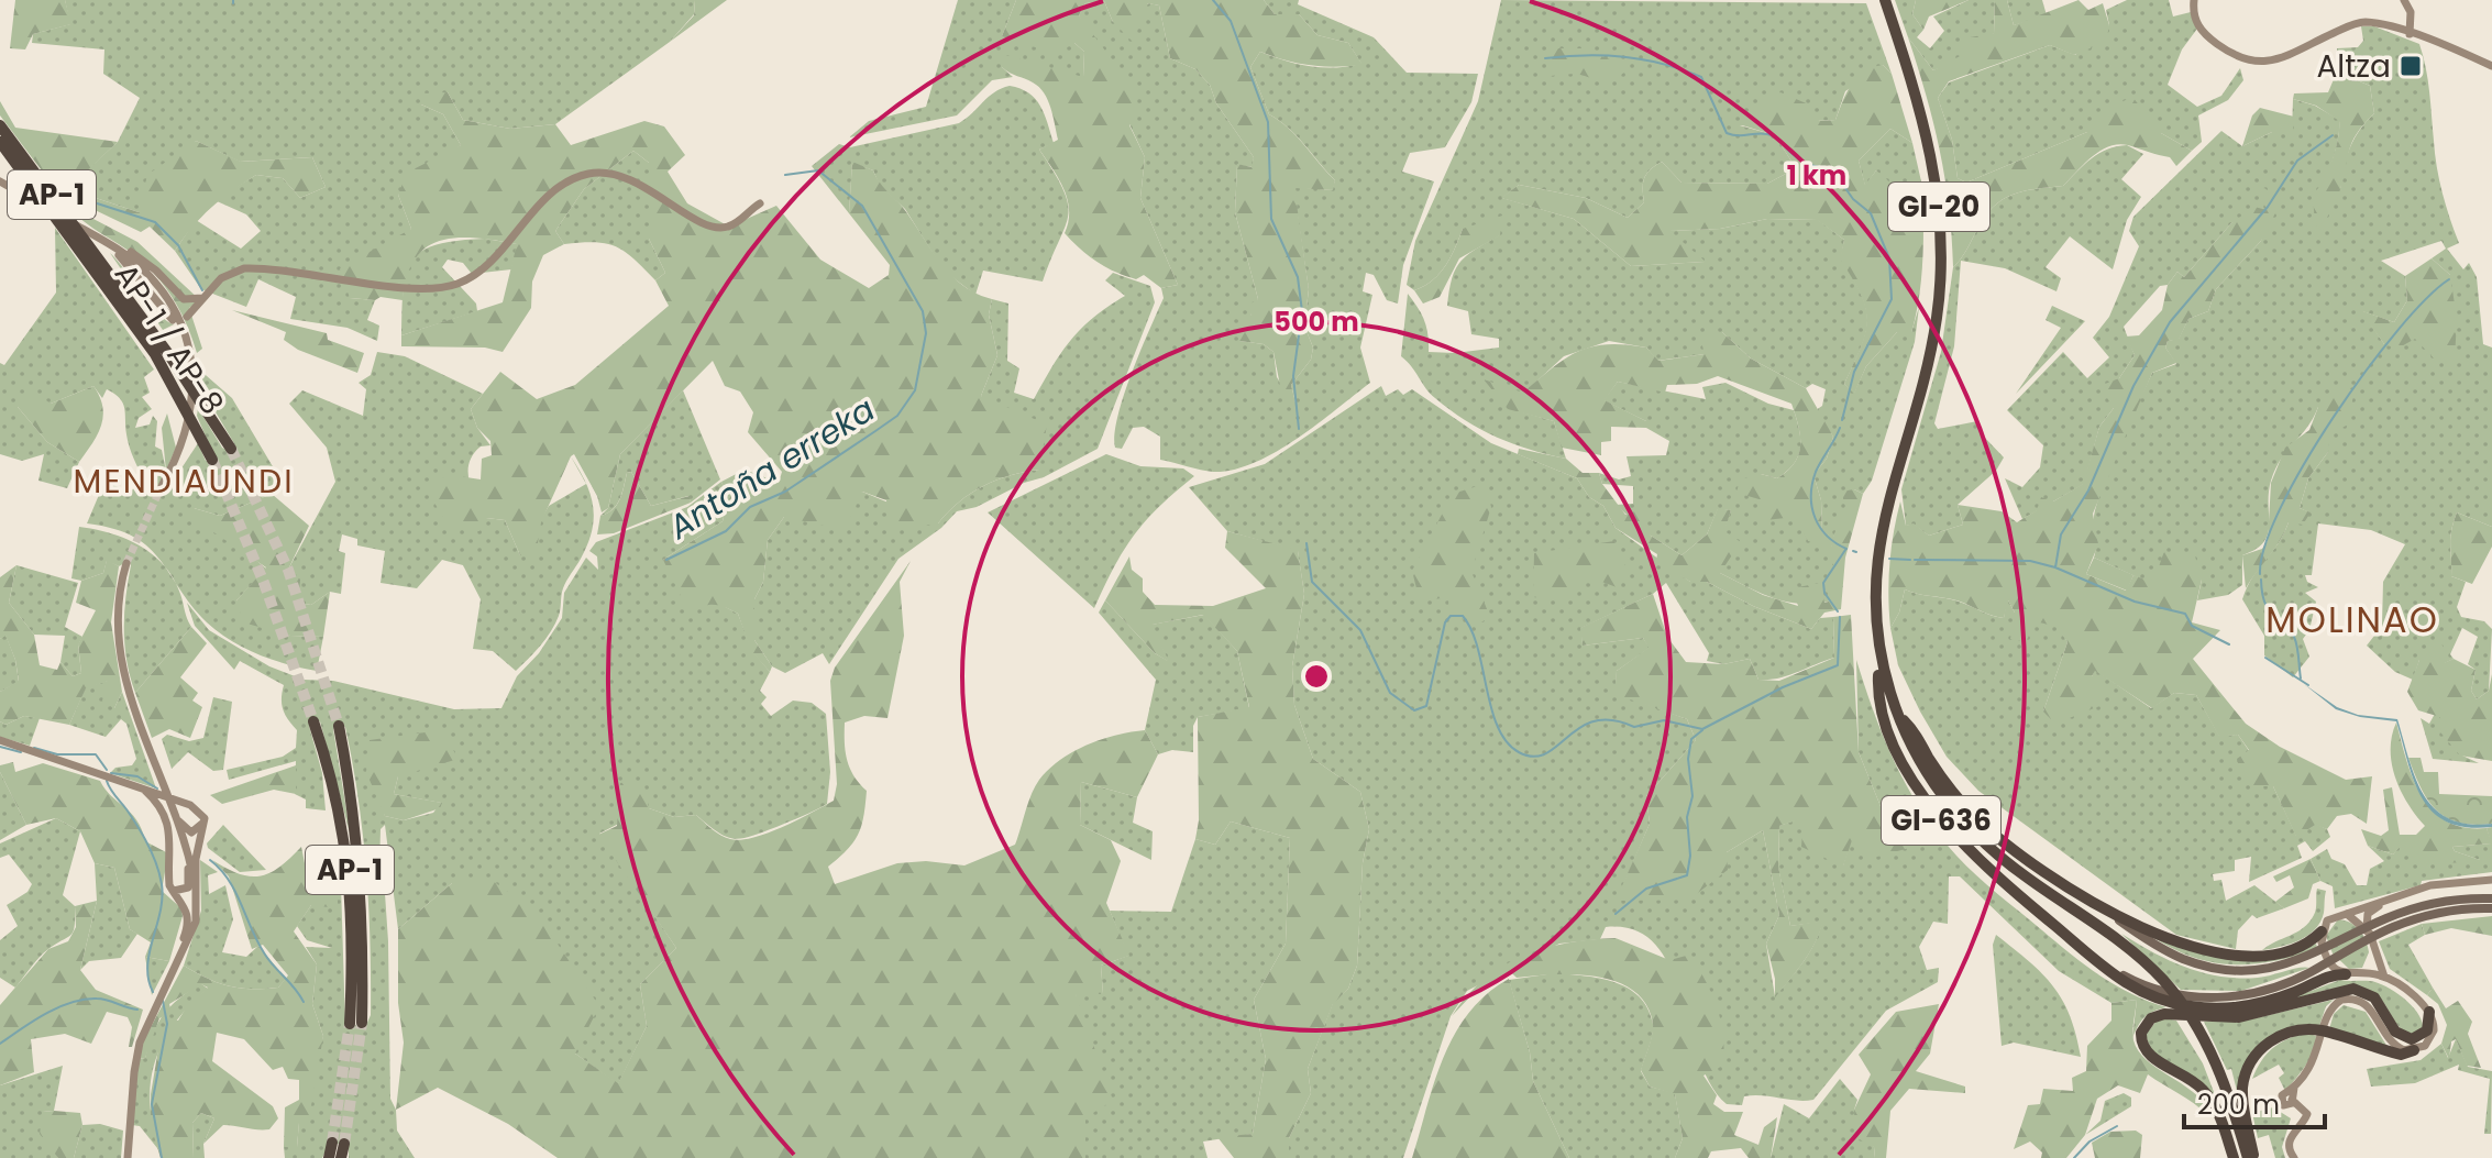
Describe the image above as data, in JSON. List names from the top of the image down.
{
  "streets": {
    "highway": [
      "AP-1",
      "GI-20",
      "AP-1 / AP-8",
      "GI-636"
    ]
  },
  "crossings": [
    ["GI-20", "GI-636"]
  ],
  "districts": ["MENDIAUNDI", "MOLINAO"],
  "water": ["Antoña erreka"],
  "places": {
    "transit": ["Altza"]
  },
  "scale_bar": "200 m",
  "rings": ["1 km", "500 m"]
}
